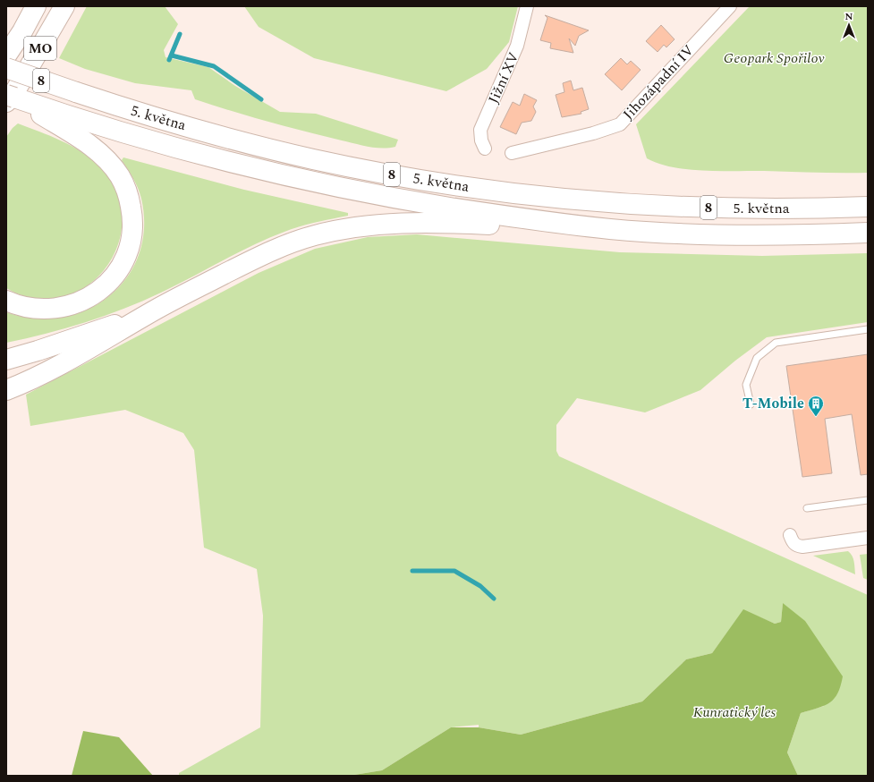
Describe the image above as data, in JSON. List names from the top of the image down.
{
  "streets": {
    "highway": ["MO", "8", "5. května"],
    "street": ["Jižní XV", "Jihozápadní IV"]
  },
  "crossings": [
    ["MO", "5. května"]
  ],
  "parks": ["Geopark Spořilov", "Kunratický les"],
  "places": {
    "building": ["T-Mobile"]
  },
  "north": "top"
}
